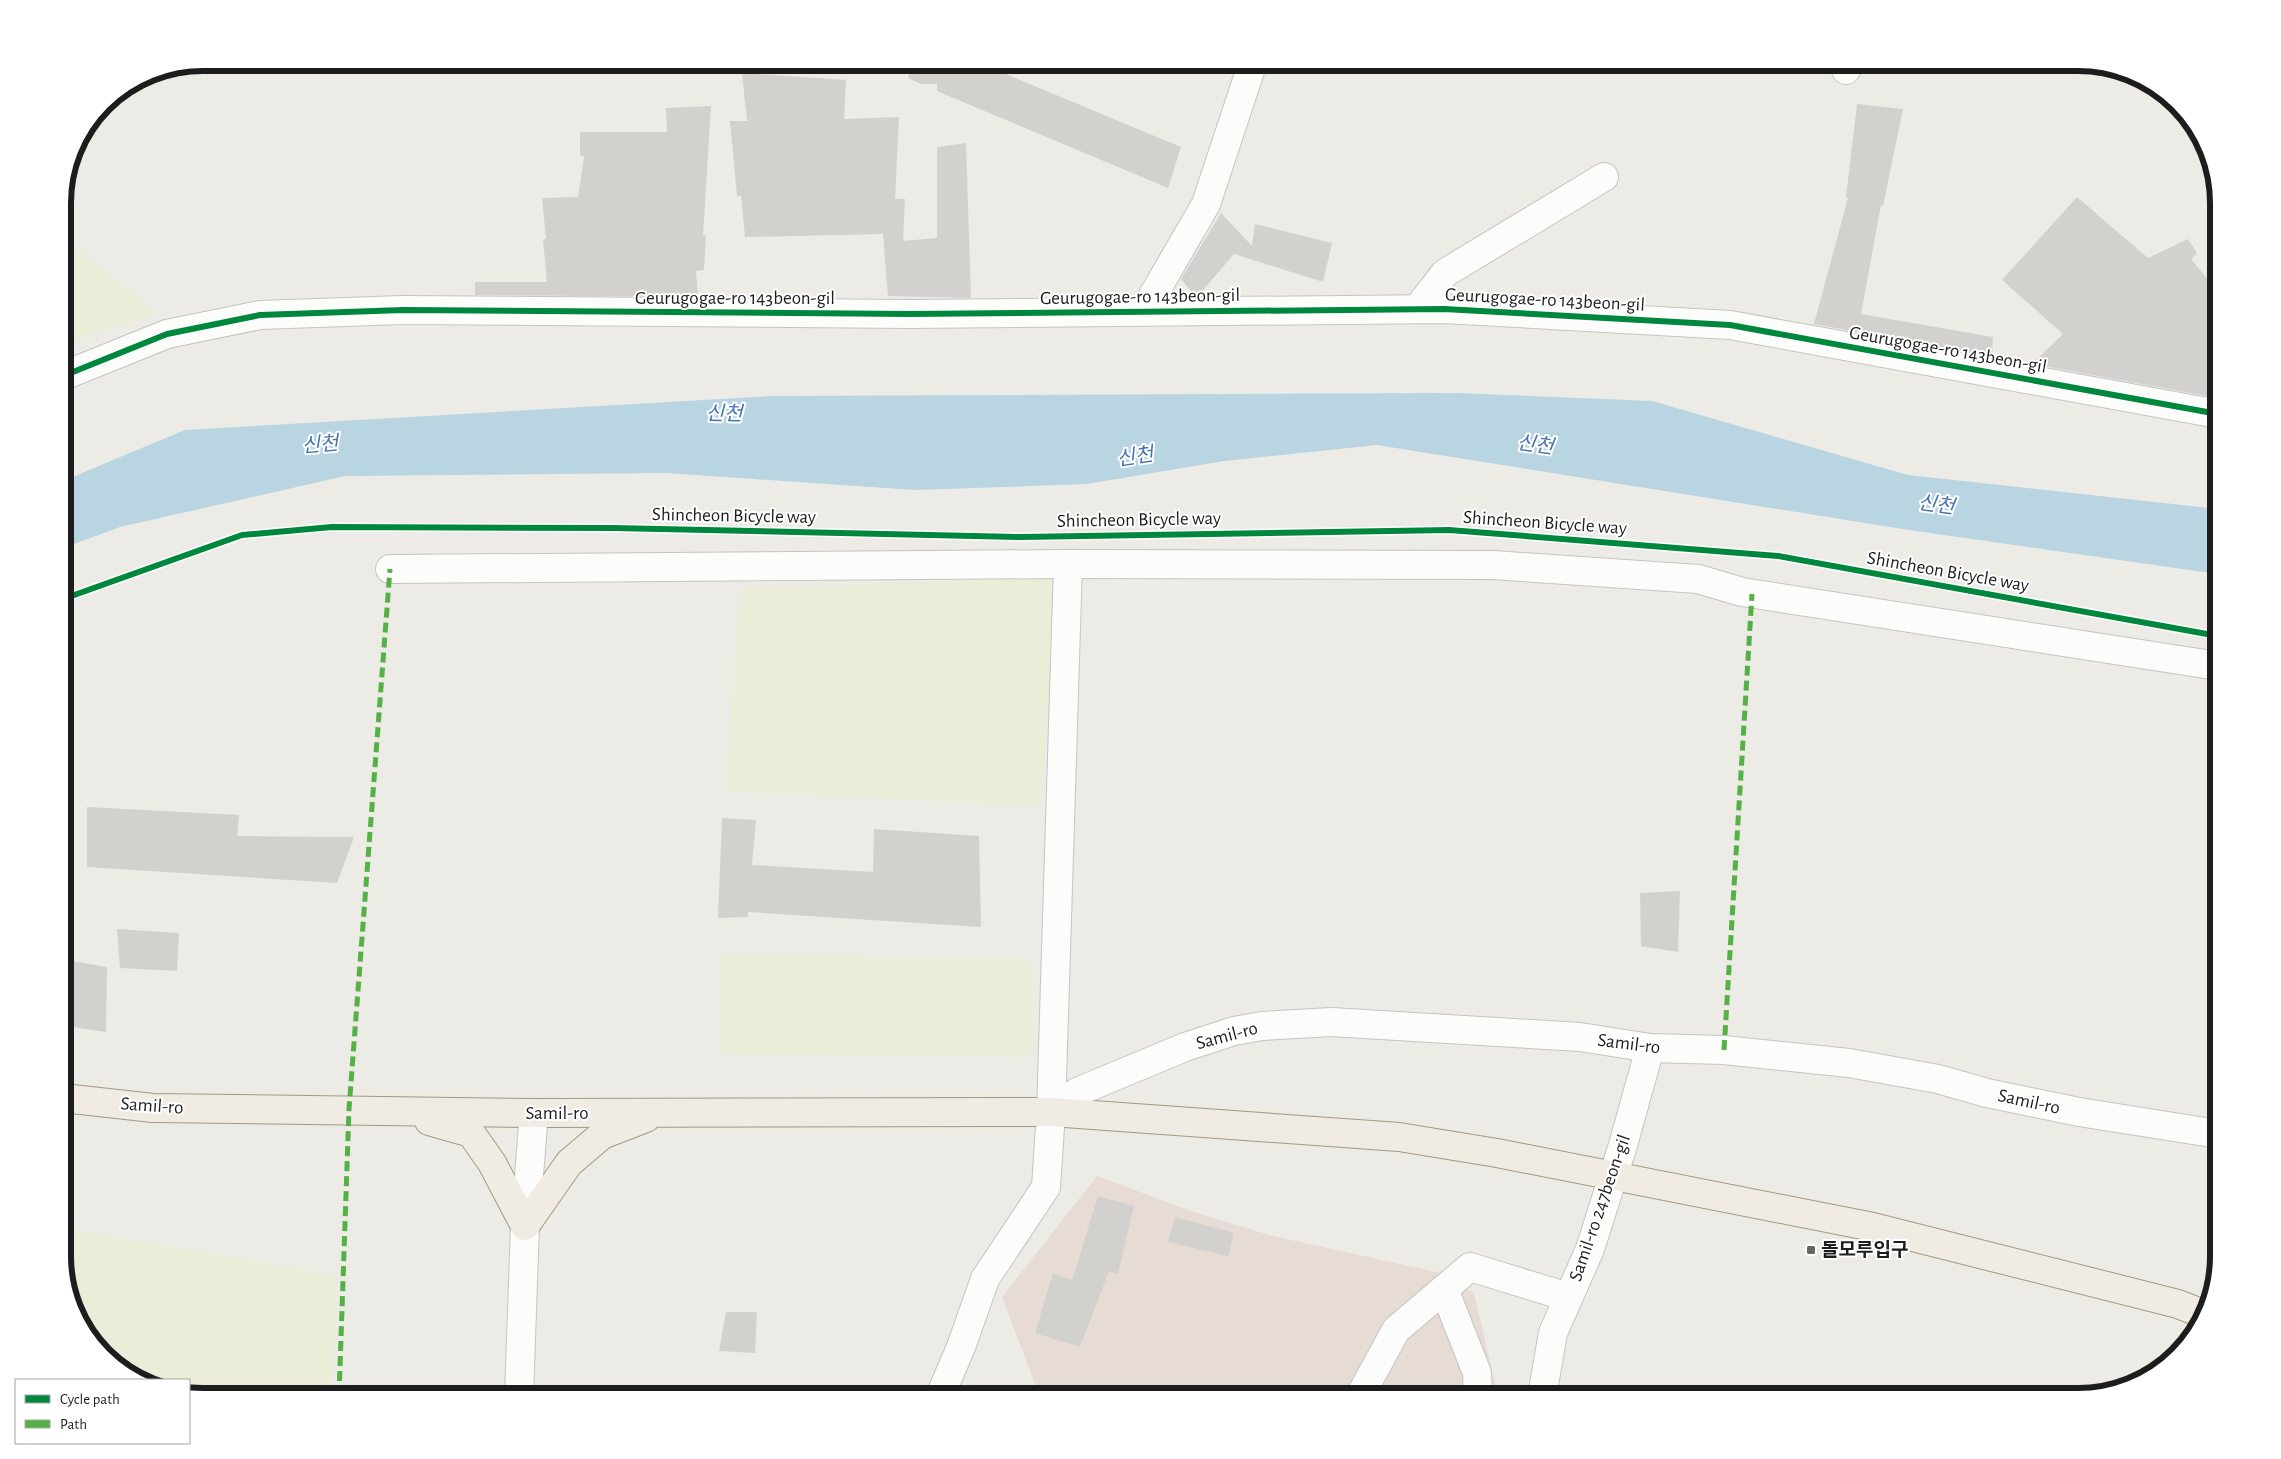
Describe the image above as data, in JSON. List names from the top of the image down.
{
  "streets": {
    "main road": ["Samil-ro"],
    "street": ["Geurugogae-ro 143beon-gil", "Samil-ro 247beon-gil"],
    "cycle path": ["Shincheon Bicycle way"]
  },
  "crossings": [
    ["Samil-ro", "Samil-ro 247beon-gil"]
  ],
  "water": ["신천"],
  "places": {
    "transit": ["돌모루입구"]
  },
  "legend": ["Cycle path", "Path"]
}
